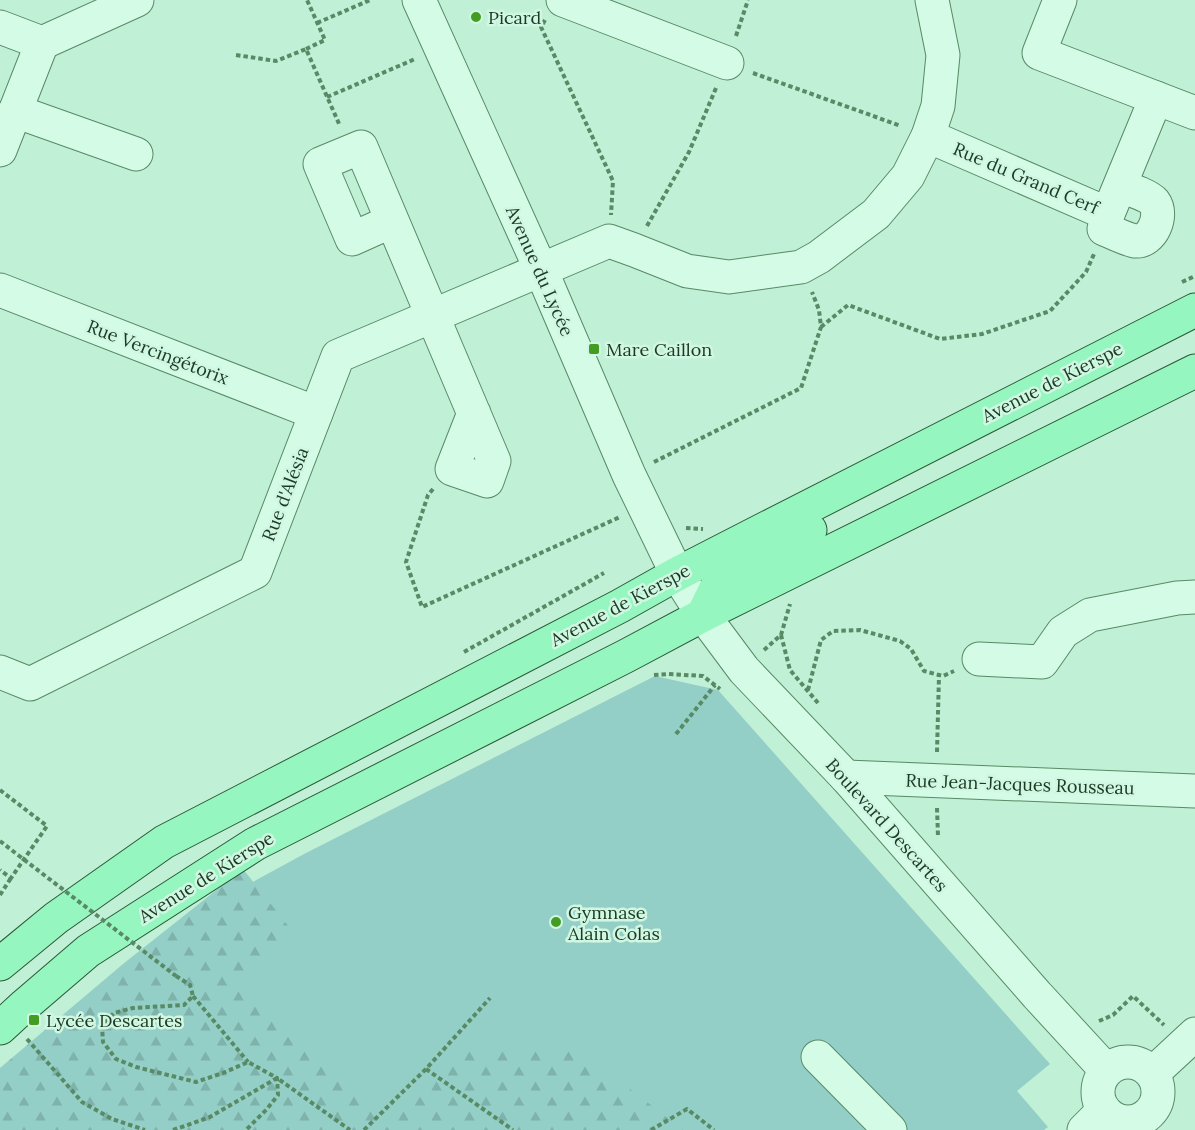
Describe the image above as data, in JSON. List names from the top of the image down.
{
  "streets": {
    "main road": ["Avenue de Kierspe"],
    "street": [
      "Rue du Grand Cerf",
      "Avenue du Lycée",
      "Rue Vercingétorix",
      "Rue d'Alésia",
      "Rue Jean-Jacques Rousseau",
      "Boulevard Descartes"
    ]
  },
  "crossings": [
    ["Avenue du Lycée", "Avenue de Kierspe"],
    ["Avenue du Lycée", "Rue d'Alésia"],
    ["Avenue du Lycée", "Boulevard Descartes"],
    ["Rue Vercingétorix", "Rue d'Alésia"],
    ["Avenue de Kierspe", "Boulevard Descartes"],
    ["Rue Jean-Jacques Rousseau", "Boulevard Descartes"]
  ],
  "places": {
    "other": ["Picard", "Gymnase Alain Colas"],
    "transit": ["Mare Caillon", "Lycée Descartes"]
  }
}
